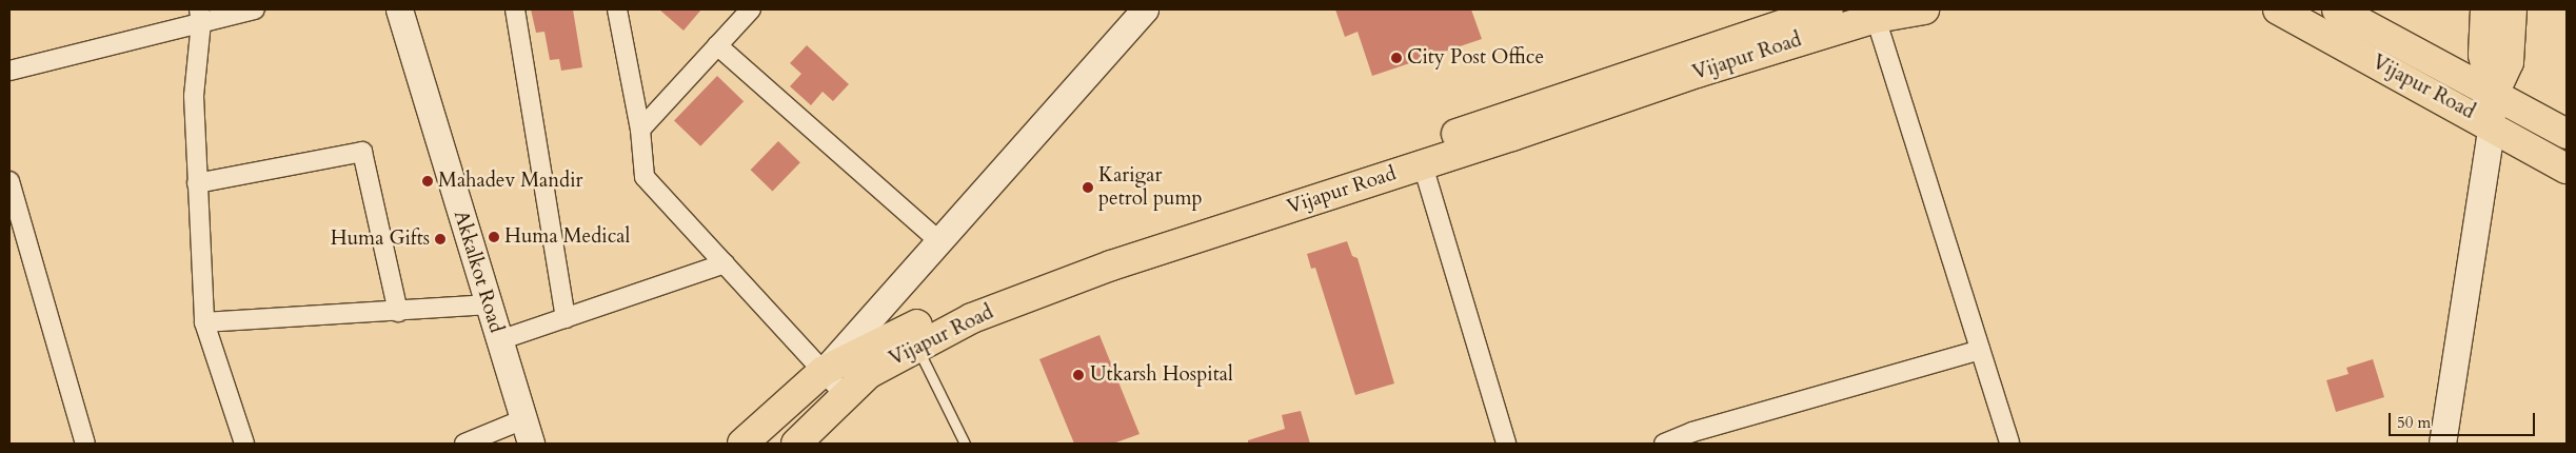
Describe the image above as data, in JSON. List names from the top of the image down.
{
  "streets": {
    "main road": ["Vijapur Road"],
    "street": ["Akkalkot Road"]
  },
  "places": [
    "City Post Office",
    "Mahadev Mandir",
    "Karigar petrol pump",
    "Huma Medical",
    "Huma Gifts",
    "Utkarsh Hospital"
  ],
  "scale_bar": "50 m"
}
